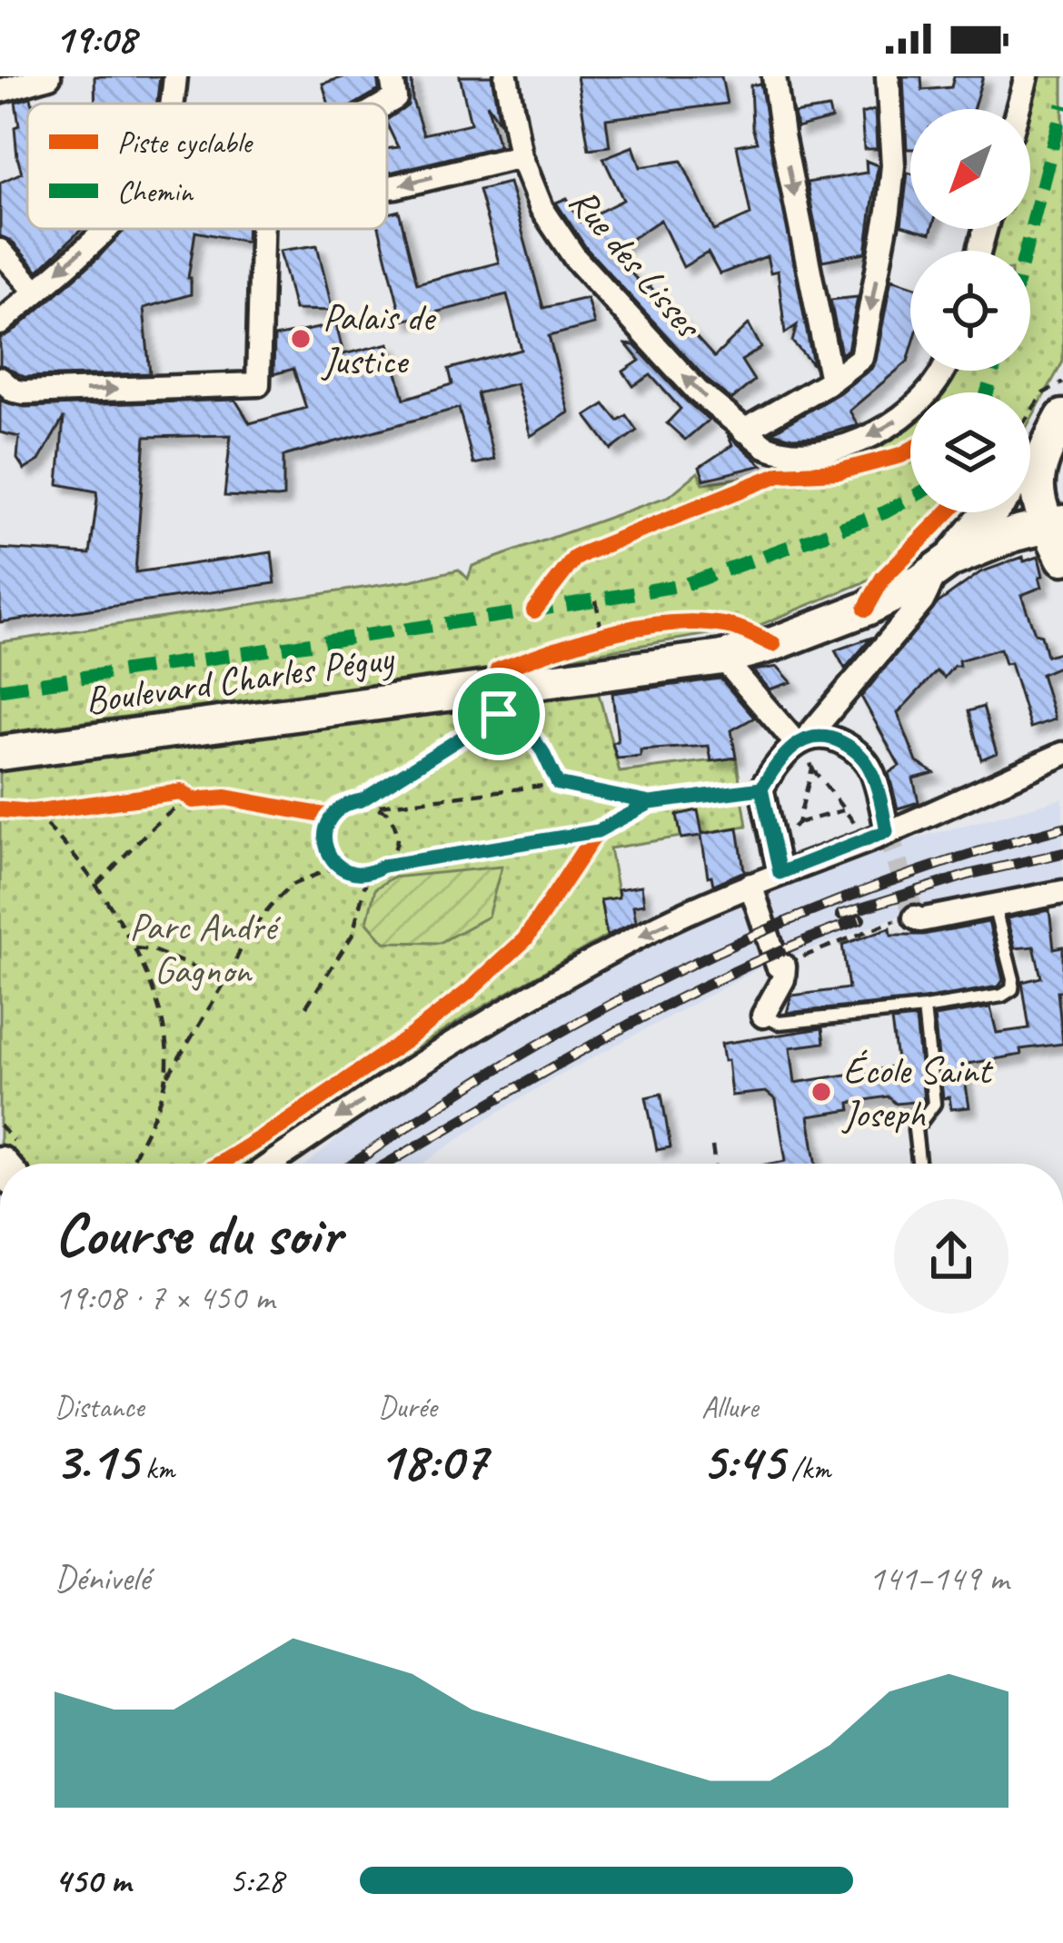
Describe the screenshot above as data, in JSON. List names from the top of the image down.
{
  "streets": {
    "main road": ["Boulevard Charles Péguy"],
    "street": ["Rue des Lisses"]
  },
  "one_way": ["Rue des Lisses"],
  "parks": ["Parc André Gagnon"],
  "places": ["Palais de Justice", "École Saint Joseph"],
  "legend": ["Piste cyclable", "Chemin"],
  "north": "bottom left",
  "page": {
    "status": "19:08",
    "heading": ["Course du soir", "19:08 · 7 × 450 m"],
    "stats": [
      ["Distance", "3.15 km"],
      ["Durée", "18:07"],
      ["Allure", "5:45 /km"]
    ],
    "chart": ["Dénivelé", "141–149 m"],
    "list": [
      {
        "name": "450 m",
        "note": "5:28"
      }
    ]
  }
}
